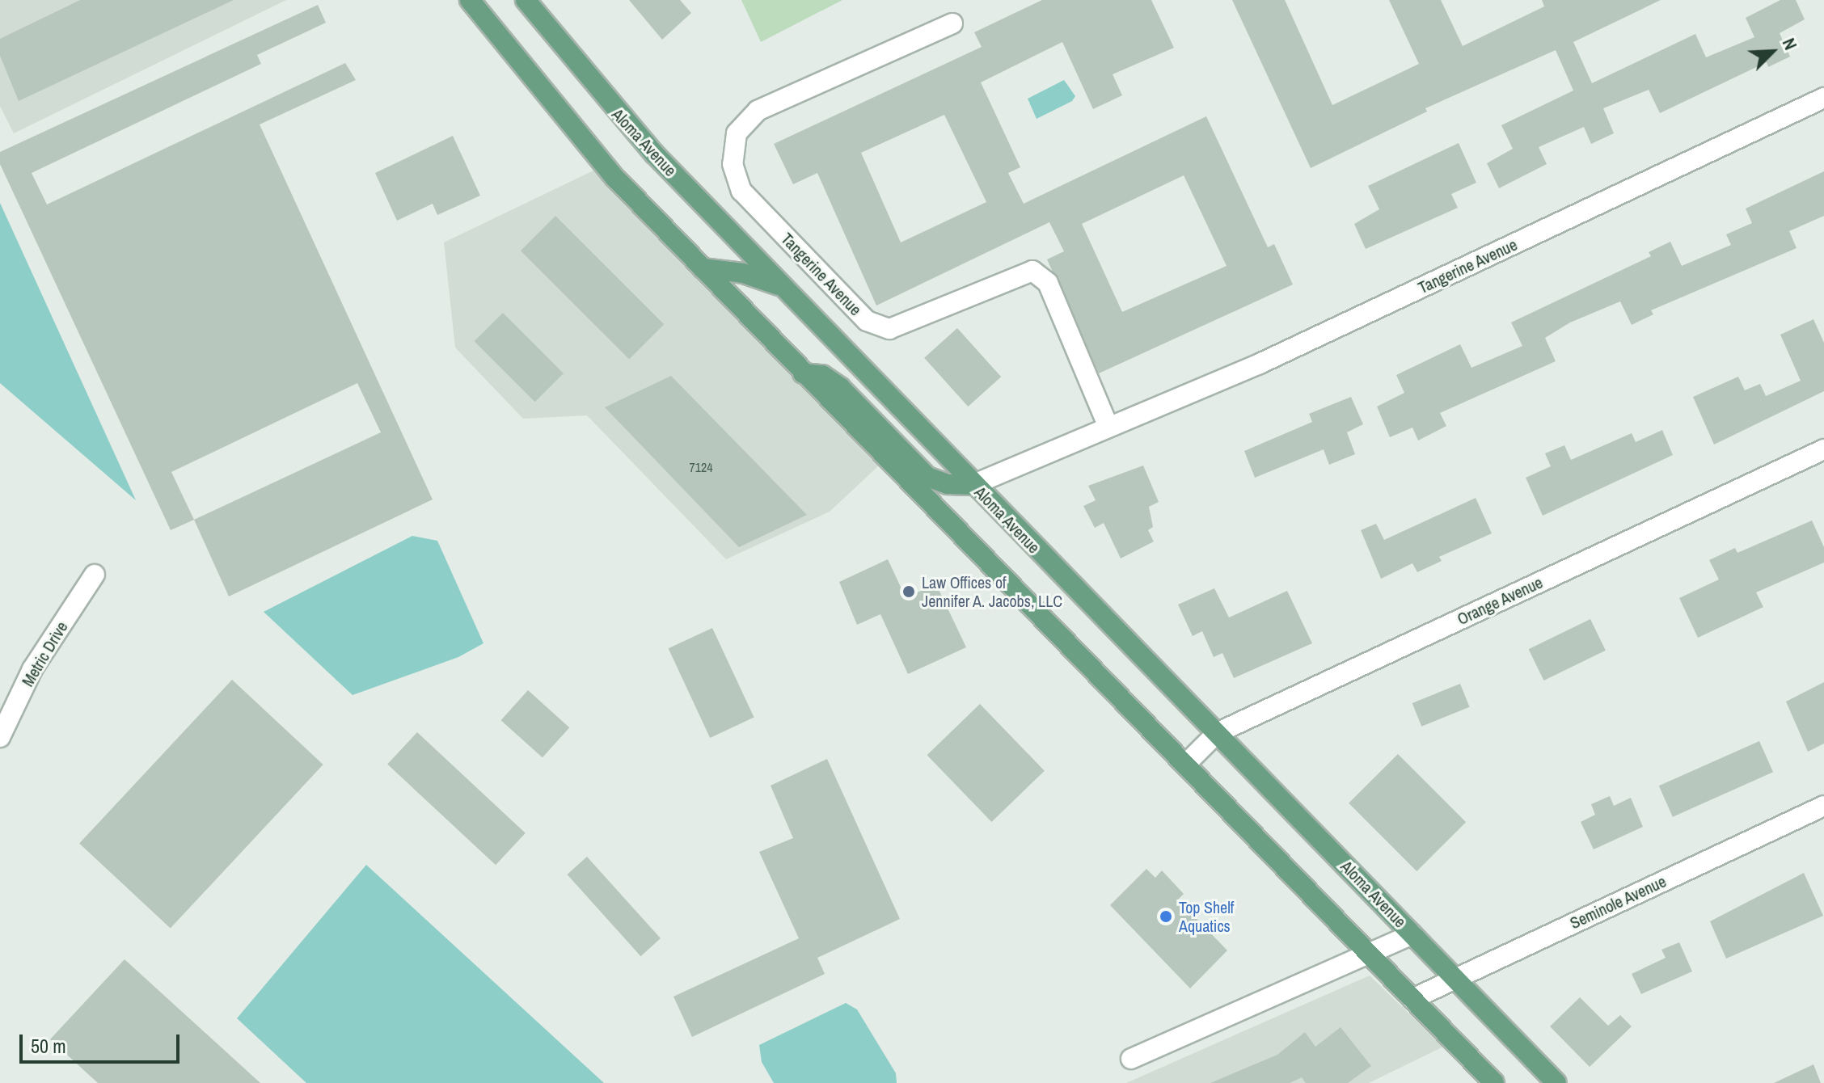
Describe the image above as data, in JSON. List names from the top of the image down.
{
  "streets": {
    "main road": ["Aloma Avenue"],
    "street": [
      "Tangerine Avenue",
      "Orange Avenue",
      "Metric Drive",
      "Seminole Avenue"
    ]
  },
  "crossings": [
    ["Aloma Avenue", "Tangerine Avenue"],
    ["Aloma Avenue", "Orange Avenue"],
    ["Aloma Avenue", "Seminole Avenue"]
  ],
  "places": ["Law Offices of Jennifer A. Jacobs, LLC", "Top Shelf Aquatics"],
  "house_numbers": ["7124"],
  "scale_bar": "50 m",
  "north": "top right"
}
